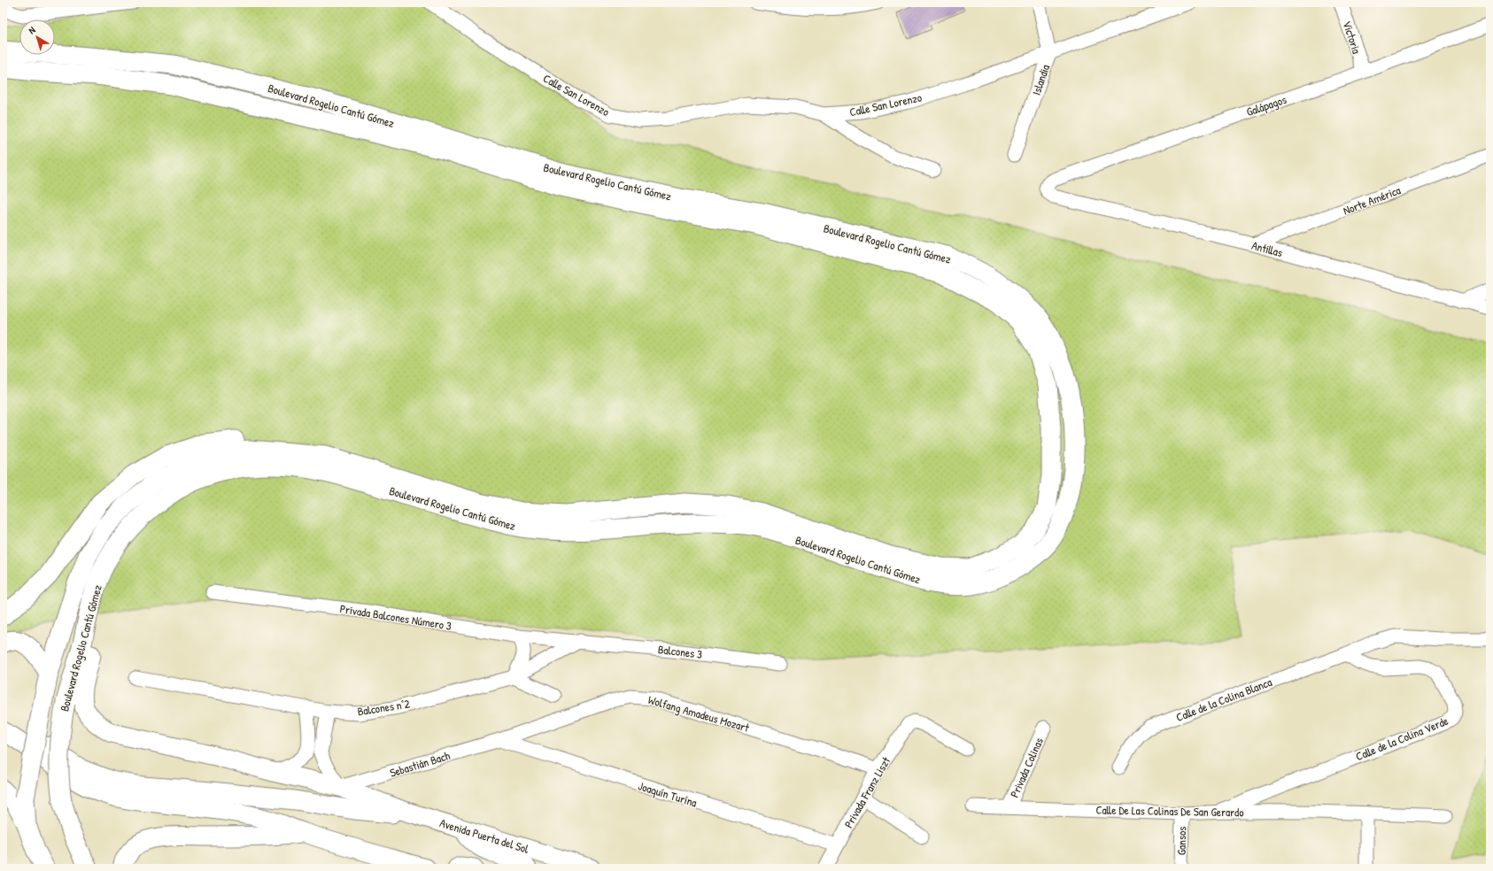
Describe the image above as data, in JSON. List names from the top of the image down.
{
  "streets": {
    "main road": ["Boulevard Rogelio Cantú Gómez", "Avenida Puerta del Sol"],
    "street": [
      "Victoria",
      "Islandia",
      "Calle San Lorenzo",
      "Galápagos",
      "Norte América",
      "Antillas",
      "Privada Balcones Número 3",
      "Balcones 3",
      "Calle de la Colina Blanca",
      "Balcones n°2",
      "Wolfang Amadeus Mozart",
      "Calle de la Colina Verde",
      "Sebastián Bach",
      "Privada Colinas",
      "Privada Franz Liszt",
      "Joaquín Turína",
      "Calle De Las Colinas De San Gerardo",
      "Gansos"
    ]
  },
  "crossings": [
    ["Victoria", "Galápagos"],
    ["Islandia", "Calle San Lorenzo"],
    ["Boulevard Rogelio Cantú Gómez", "Avenida Puerta del Sol"],
    ["Galápagos", "Antillas"],
    ["Norte América", "Antillas"],
    ["Privada Balcones Número 3", "Balcones 3"],
    ["Privada Balcones Número 3", "Balcones n°2"],
    ["Balcones 3", "Balcones n°2"],
    ["Calle de la Colina Blanca", "Calle de la Colina Verde"],
    ["Wolfang Amadeus Mozart", "Sebastián Bach"],
    ["Wolfang Amadeus Mozart", "Privada Franz Liszt"],
    ["Wolfang Amadeus Mozart", "Joaquín Turína"],
    ["Calle de la Colina Verde", "Calle De Las Colinas De San Gerardo"],
    ["Sebastián Bach", "Joaquín Turína"],
    ["Sebastián Bach", "Avenida Puerta del Sol"],
    ["Privada Colinas", "Calle De Las Colinas De San Gerardo"],
    ["Privada Franz Liszt", "Joaquín Turína"],
    ["Calle De Las Colinas De San Gerardo", "Gansos"]
  ],
  "north": "top left"
}
